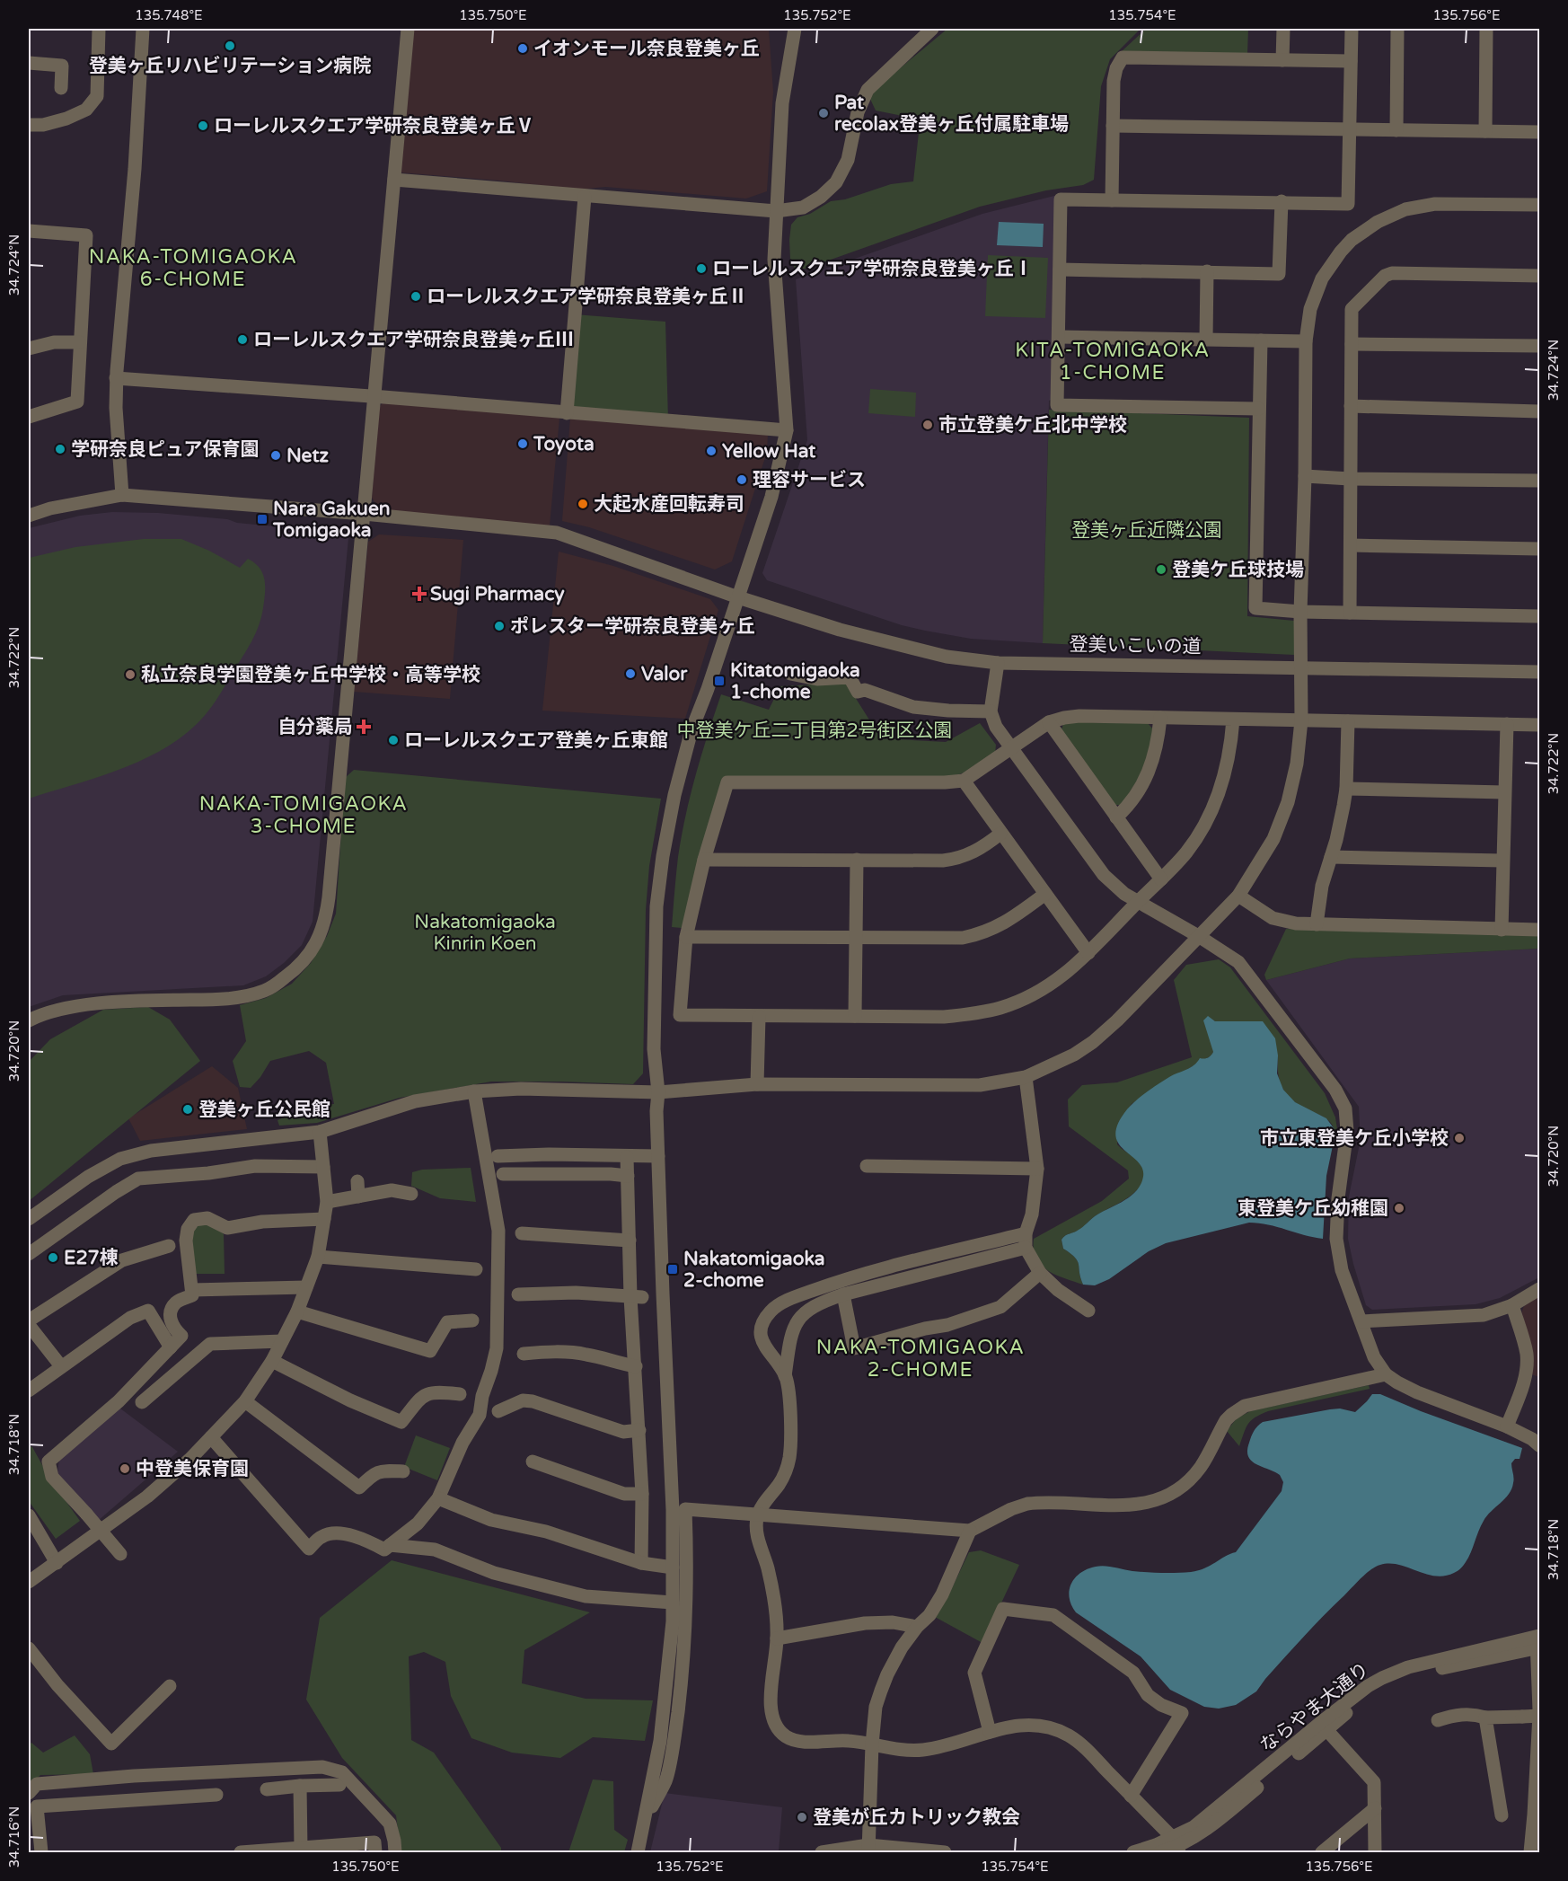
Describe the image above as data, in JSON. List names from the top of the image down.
{
  "streets": {
    "street": ["登美いこいの道", "ならやま大通り"]
  },
  "districts": [
    "NAKA-TOMIGAOKA 6-CHOME",
    "KITA-TOMIGAOKA 1-CHOME",
    "NAKA-TOMIGAOKA 3-CHOME",
    "NAKA-TOMIGAOKA 2-CHOME"
  ],
  "parks": ["登美ヶ丘近隣公園", "中登美ケ丘二丁目第2号街区公園", "Nakatomigaoka Kinrin Koen"],
  "places": {
    "other": [
      "登美ヶ丘リハビリテーション病院",
      "イオンモール奈良登美ヶ丘",
      "Pat recolax登美ヶ丘付属駐車場",
      "ローレルスクエア学研奈良登美ヶ丘Ⅴ",
      "ローレルスクエア学研奈良登美ヶ丘Ⅰ",
      "ローレルスクエア学研奈良登美ヶ丘Ⅱ",
      "ローレルスクエア学研奈良登美ヶ丘Ⅲ",
      "市立登美ケ丘北中学校",
      "Toyota",
      "学研奈良ピュア保育園",
      "Yellow Hat",
      "Netz",
      "理容サービス",
      "大起水産回転寿司",
      "登美ケ丘球技場",
      "ポレスター学研奈良登美ヶ丘",
      "Valor",
      "私立奈良学園登美ヶ丘中学校・高等学校",
      "ローレルスクエア登美ヶ丘東館",
      "登美ヶ丘公民館",
      "市立東登美ケ丘小学校",
      "東登美ケ丘幼稚園",
      "E27棟",
      "中登美保育園",
      "登美が丘カトリック教会"
    ],
    "transit": ["Nara Gakuen Tomigaoka", "Kitatomigaoka 1-chome", "Nakatomigaoka 2-chome"],
    "health": ["Sugi Pharmacy", "自分薬局"]
  },
  "coordinates": [
    "135.748°E",
    "135.750°E",
    "135.752°E",
    "135.754°E",
    "135.756°E",
    "34.724°N",
    "34.722°N",
    "34.720°N",
    "34.718°N",
    "34.716°N"
  ]
}
